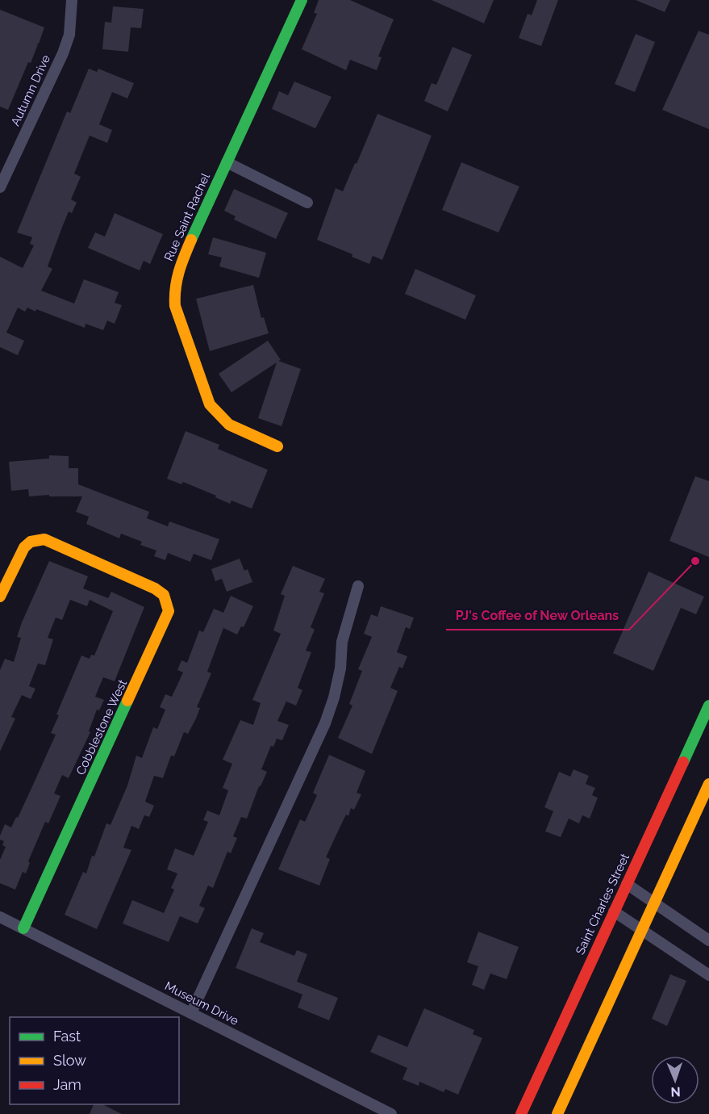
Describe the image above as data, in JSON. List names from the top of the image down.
{
  "streets": {
    "street": [
      "Autumn Drive",
      "Rue Saint Rachel",
      "Cobblestone West",
      "Saint Charles Street",
      "Museum Drive"
    ]
  },
  "crossings": [
    ["Cobblestone West", "Museum Drive"]
  ],
  "places": ["PJ's Coffee of New Orleans"],
  "legend": ["Fast", "Slow", "Jam"],
  "north": "bottom"
}
